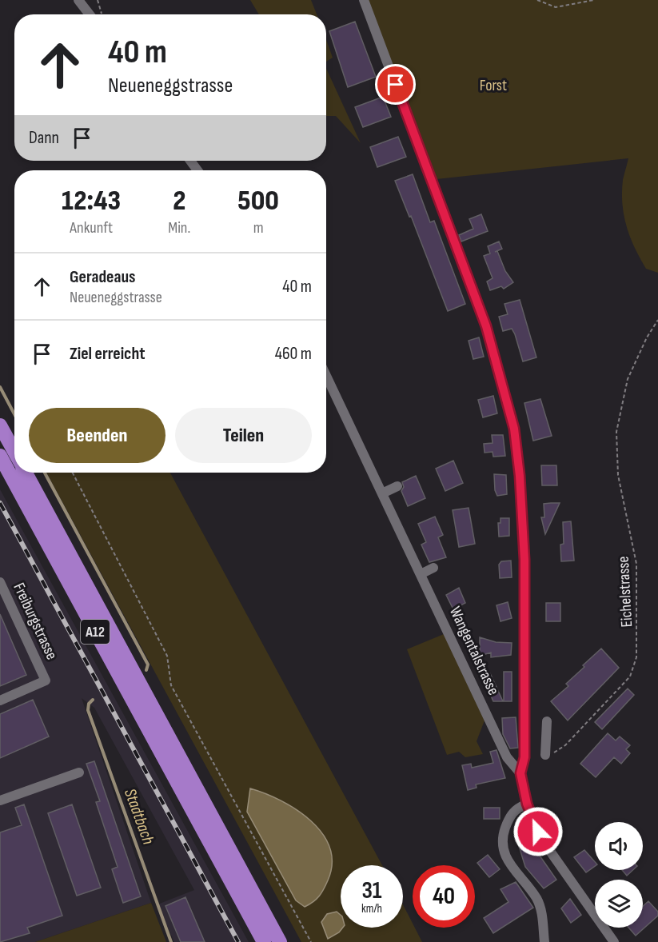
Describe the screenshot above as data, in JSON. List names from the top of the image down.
{
  "streets": {
    "highway": ["A12"],
    "street": ["Freiburgstrasse", "Wangentalstrasse"],
    "path": ["Eichelstrasse"]
  },
  "water": ["Stadtbach"],
  "parks": ["Forst"],
  "page": {
    "turn": ["40 m", "Neueneggstrasse"],
    "then": "Dann",
    "eta": [
      "12:43",
      "Ankunft",
      "2",
      "Min.",
      "500",
      "m"
    ],
    "list": [
      {
        "name": "Geradeaus",
        "note": "Neueneggstrasse",
        "value": "40 m"
      },
      {
        "name": "Ziel erreicht",
        "value": "460 m"
      }
    ],
    "buttons": ["Beenden", "Teilen"],
    "speed": "31 km/h",
    "limit": "40"
  }
}
